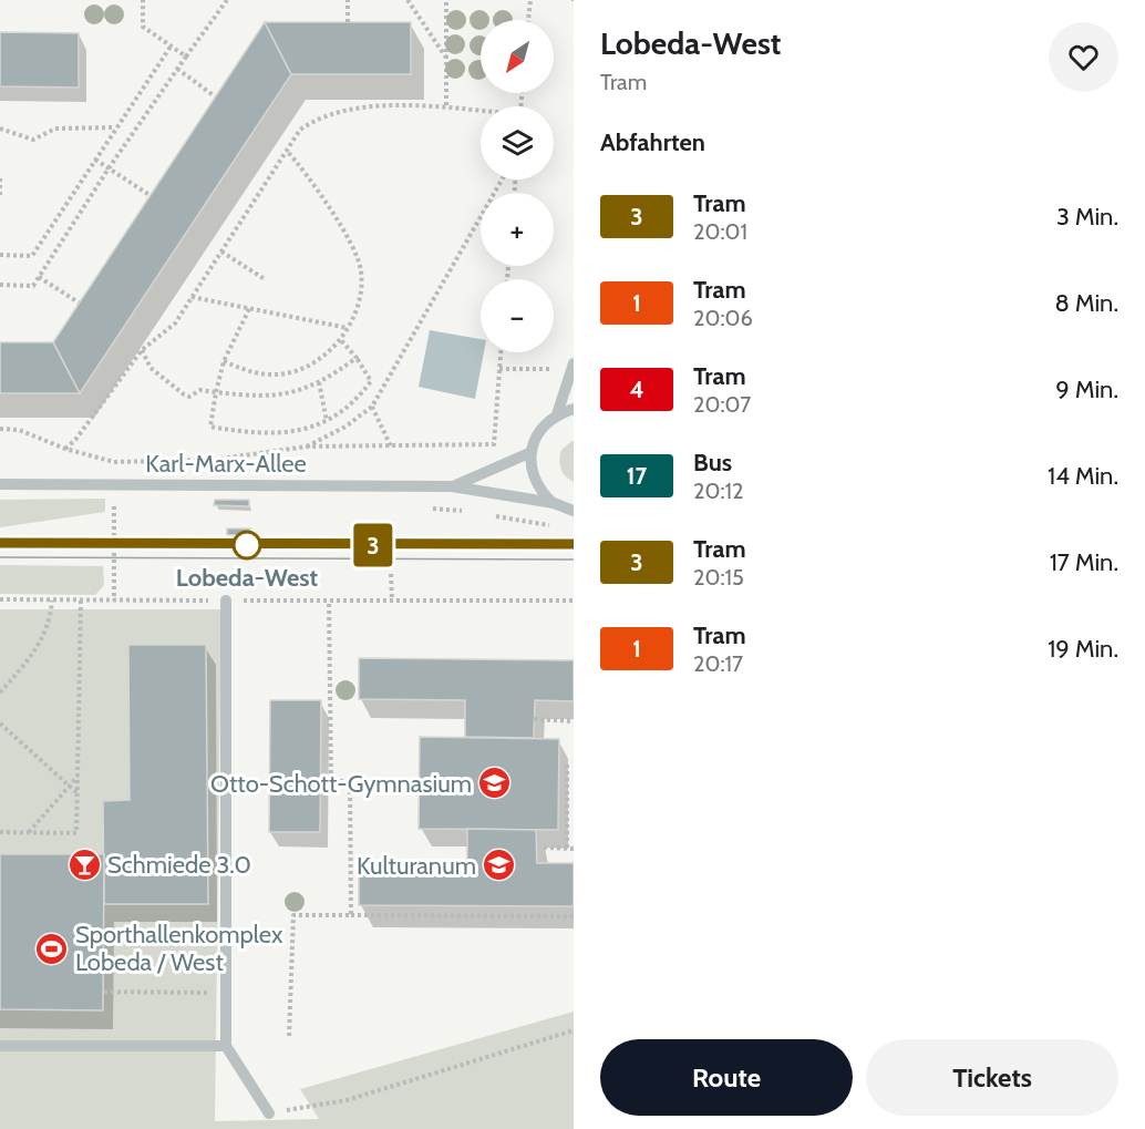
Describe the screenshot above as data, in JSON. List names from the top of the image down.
{
  "streets": {
    "street": ["Karl-Marx-Allee"]
  },
  "places": {
    "other": ["Lobeda-West"],
    "school or university": ["Otto-Schott-Gymnasium", "Kulturanum"],
    "bar": ["Schmiede 3.0"],
    "sports": ["Sporthallenkomplex Lobeda / West"]
  },
  "lines": ["tram line 3"],
  "north": "bottom left",
  "page": {
    "on_map": "3",
    "heading": [
      ["Lobeda-West", "Tram"],
      "Abfahrten"
    ],
    "map_buttons": ["+", "−"],
    "list": [
      {
        "mark": "3",
        "name": "Tram",
        "note": "20:01",
        "value": "3 Min."
      },
      {
        "mark": "1",
        "name": "Tram",
        "note": "20:06",
        "value": "8 Min."
      },
      {
        "mark": "4",
        "name": "Tram",
        "note": "20:07",
        "value": "9 Min."
      },
      {
        "mark": "17",
        "name": "Bus",
        "note": "20:12",
        "value": "14 Min."
      },
      {
        "mark": "3",
        "name": "Tram",
        "note": "20:15",
        "value": "17 Min."
      },
      {
        "mark": "1",
        "name": "Tram",
        "note": "20:17",
        "value": "19 Min."
      }
    ],
    "buttons": ["Route", "Tickets"]
  }
}
